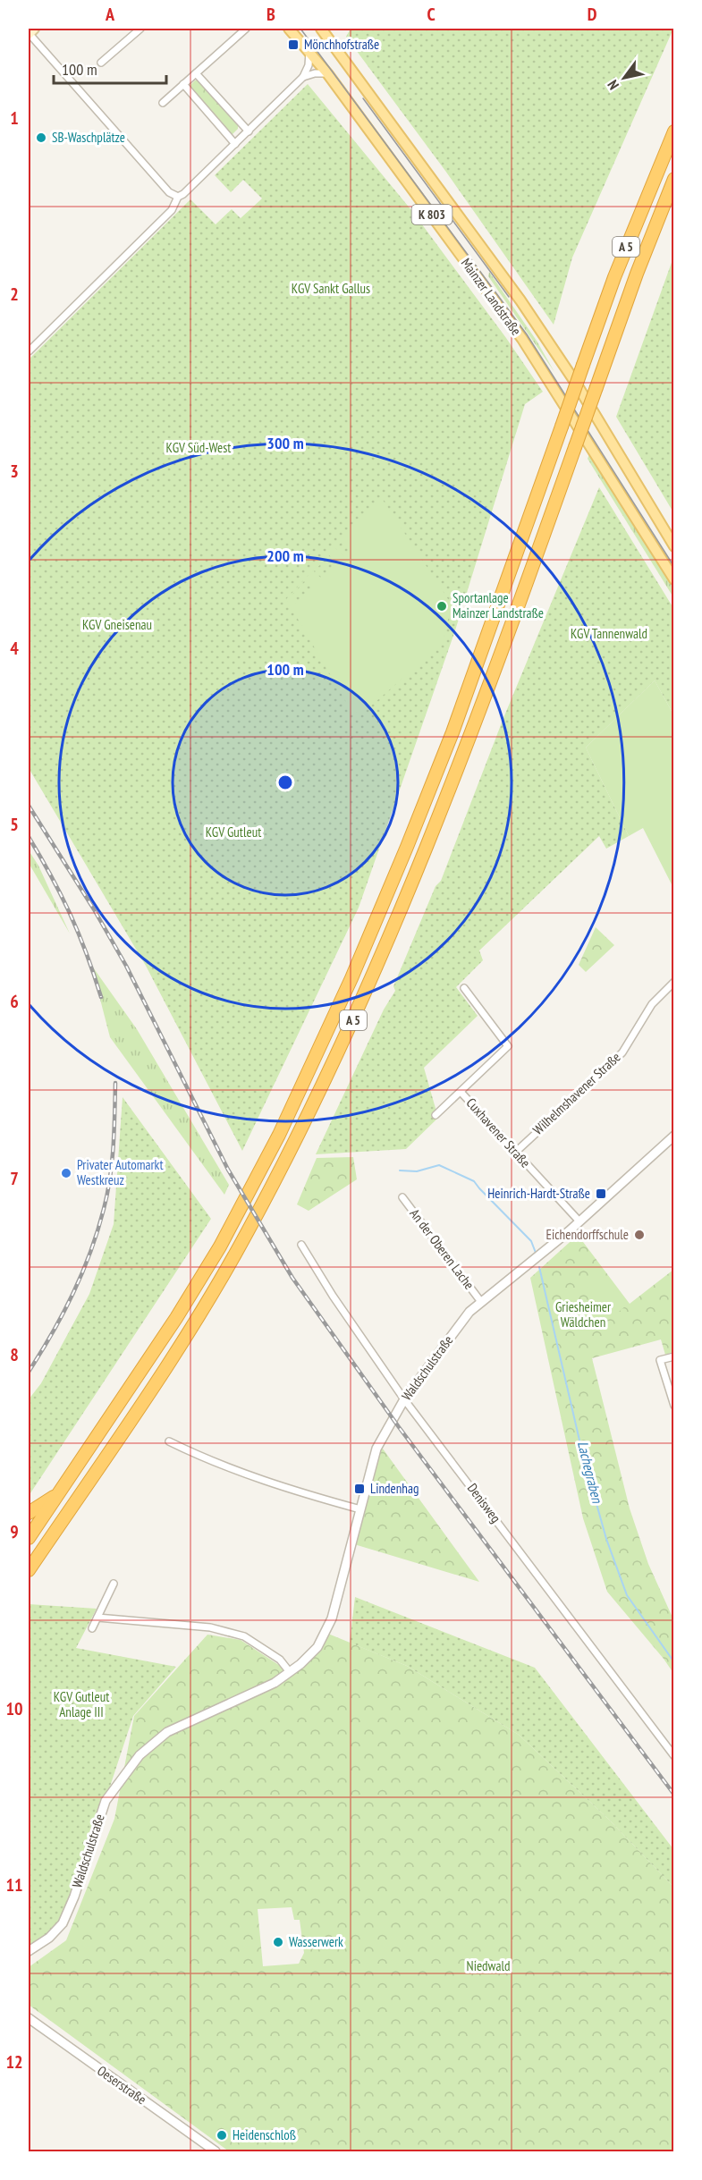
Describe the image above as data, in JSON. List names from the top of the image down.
{
  "streets": {
    "highway": ["A 5"],
    "main road": ["K 803", "Mainzer Landstraße"],
    "street": [
      "Wilhelmshavener Straße",
      "Cuxhavener Straße",
      "An der Oberen Lache",
      "Waldschulstraße",
      "Denisweg",
      "Oeserstraße"
    ]
  },
  "crossings": [
    ["Wilhelmshavener Straße", "Cuxhavener Straße"],
    ["Cuxhavener Straße", "Waldschulstraße"],
    ["An der Oberen Lache", "Waldschulstraße"],
    ["Waldschulstraße", "Denisweg"]
  ],
  "water": ["Lachegraben"],
  "parks": [
    "KGV Sankt Gallus",
    "KGV Süd-West",
    "KGV Gneisenau",
    "KGV Tannenwald",
    "KGV Gutleut",
    "Griesheimer Wäldchen",
    "KGV Gutleut Anlage III",
    "Niedwald"
  ],
  "places": {
    "transit": ["Mönchhofstraße", "Heinrich-Hardt-Straße", "Lindenhag"],
    "other": [
      "SB-Waschplätze",
      "Sportanlage Mainzer Landstraße",
      "Privater Automarkt Westkreuz",
      "Eichendorffschule",
      "Wasserwerk",
      "Heidenschloß"
    ]
  },
  "scale_bar": "100 m",
  "north": "bottom left",
  "grid": {
    "columns": [
      "A",
      "B",
      "C",
      "D"
    ],
    "rows": [
      "1",
      "2",
      "3",
      "4",
      "5",
      "6",
      "7",
      "8",
      "9",
      "10",
      "11",
      "12"
    ]
  },
  "rings": ["300 m", "200 m", "100 m"]
}
